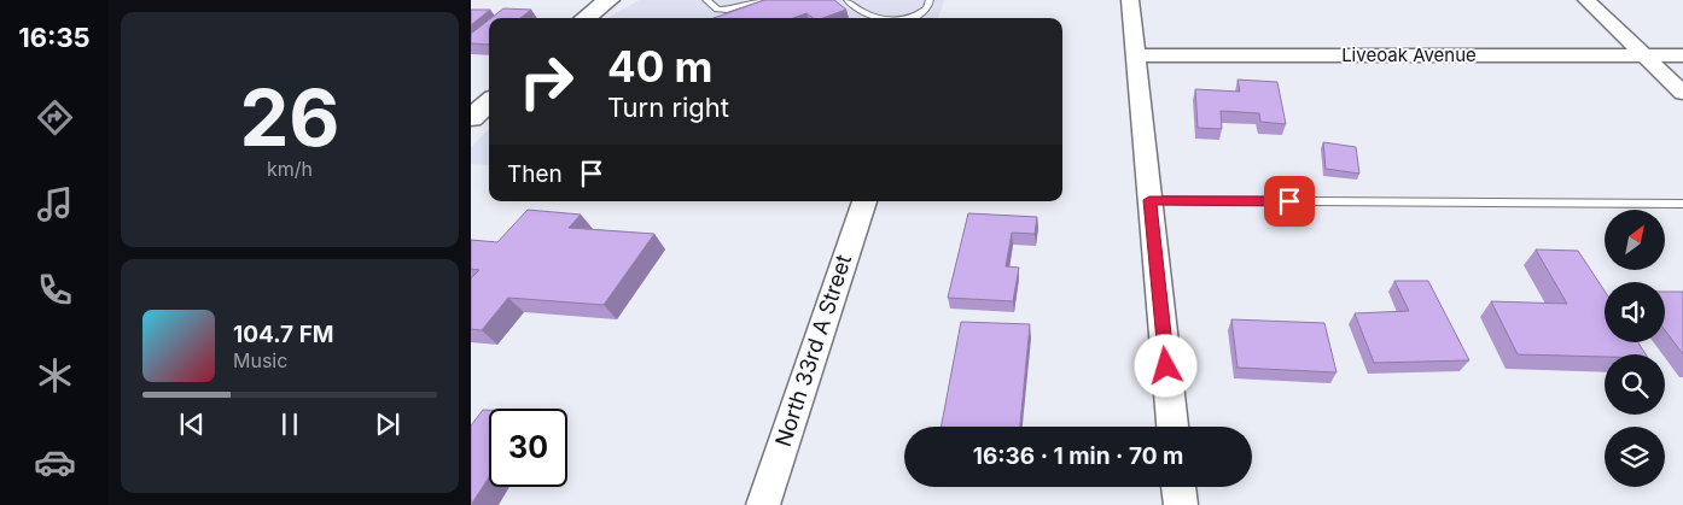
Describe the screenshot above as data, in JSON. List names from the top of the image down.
{
  "streets": {
    "street": ["Liveoak Avenue", "North 33rd A Street"]
  },
  "north": "top right",
  "page": {
    "tabs": "16:35",
    "tile": ["26", "km/h"],
    "turn": ["40 m", "Turn right"],
    "then": "Then",
    "song": ["104.7 FM", "Music"],
    "limit": "30",
    "trip": "16:36 · 1 min · 70 m"
  }
}
